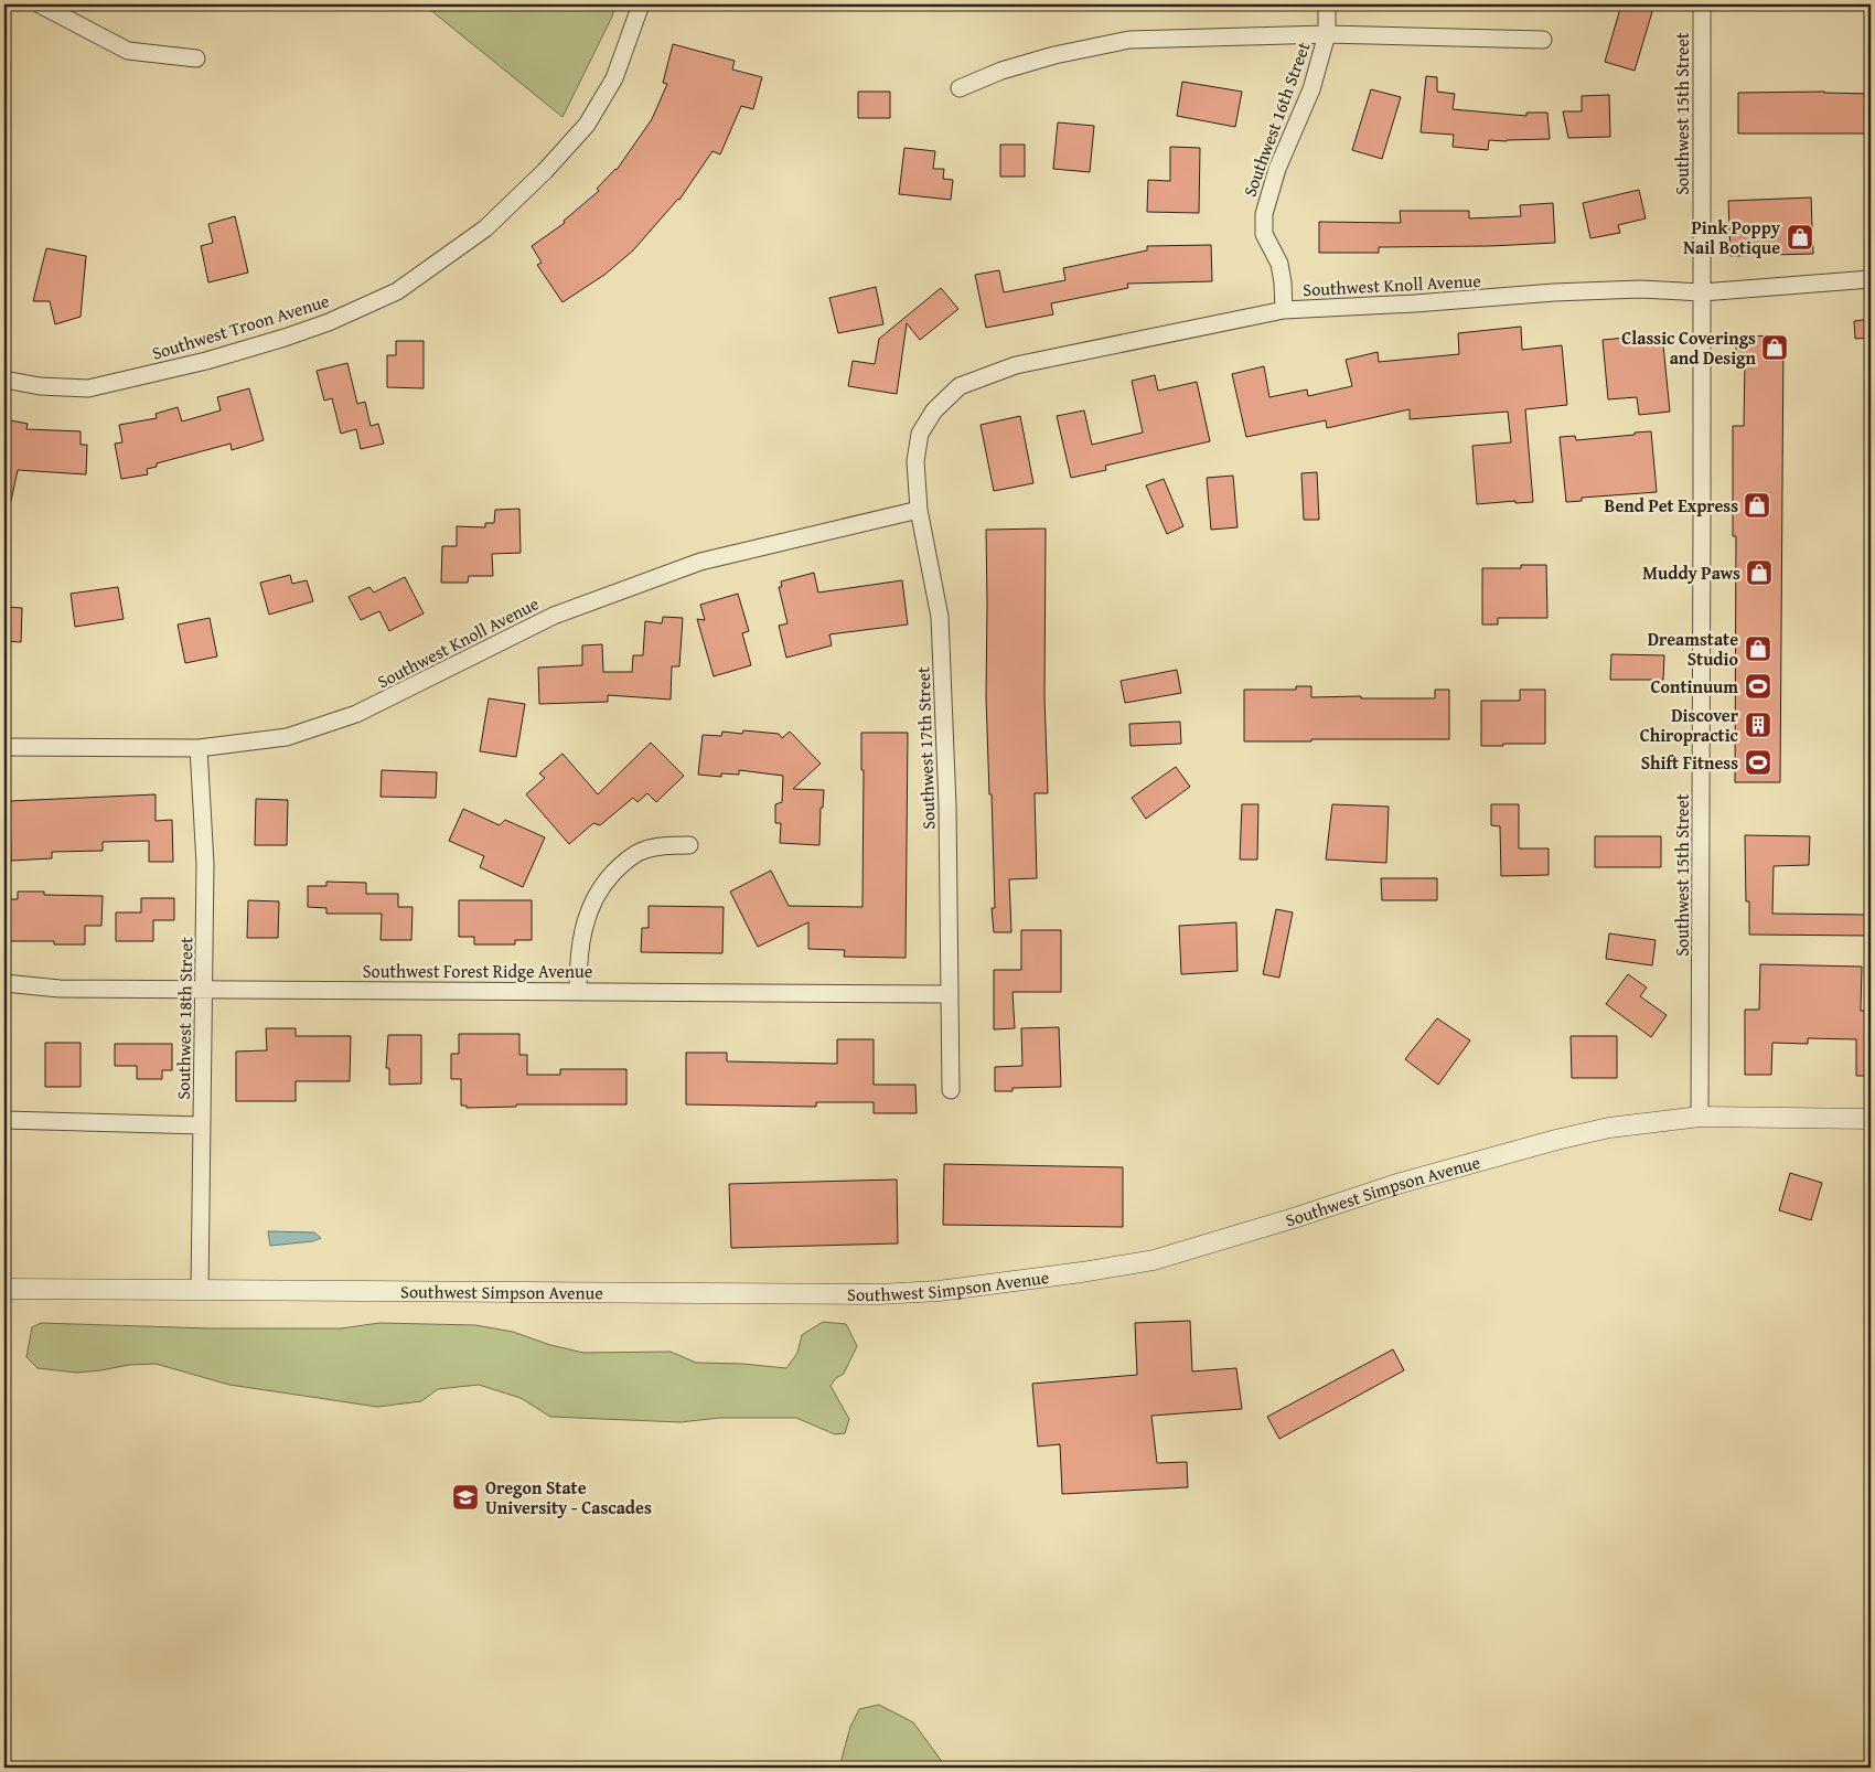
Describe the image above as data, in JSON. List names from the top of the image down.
{
  "streets": {
    "street": [
      "Southwest 15th Street",
      "Southwest 16th Street",
      "Southwest Knoll Avenue",
      "Southwest Troon Avenue",
      "Southwest 17th Street",
      "Southwest Forest Ridge Avenue",
      "Southwest 18th Street",
      "Southwest Simpson Avenue"
    ]
  },
  "crossings": [
    ["Southwest 15th Street", "Southwest Knoll Avenue"],
    ["Southwest 15th Street", "Southwest Simpson Avenue"],
    ["Southwest 16th Street", "Southwest Knoll Avenue"],
    ["Southwest Knoll Avenue", "Southwest 17th Street"],
    ["Southwest Knoll Avenue", "Southwest 18th Street"],
    ["Southwest 17th Street", "Southwest Forest Ridge Avenue"],
    ["Southwest Forest Ridge Avenue", "Southwest 18th Street"],
    ["Southwest 18th Street", "Southwest Simpson Avenue"]
  ],
  "places": {
    "shop": [
      "Pink Poppy Nail Botique",
      "Classic Coverings and Design",
      "Bend Pet Express",
      "Muddy Paws",
      "Dreamstate Studio"
    ],
    "sports": ["Continuum", "Shift Fitness"],
    "building": ["Discover Chiropractic"],
    "school or university": ["Oregon State University - Cascades"]
  }
}
